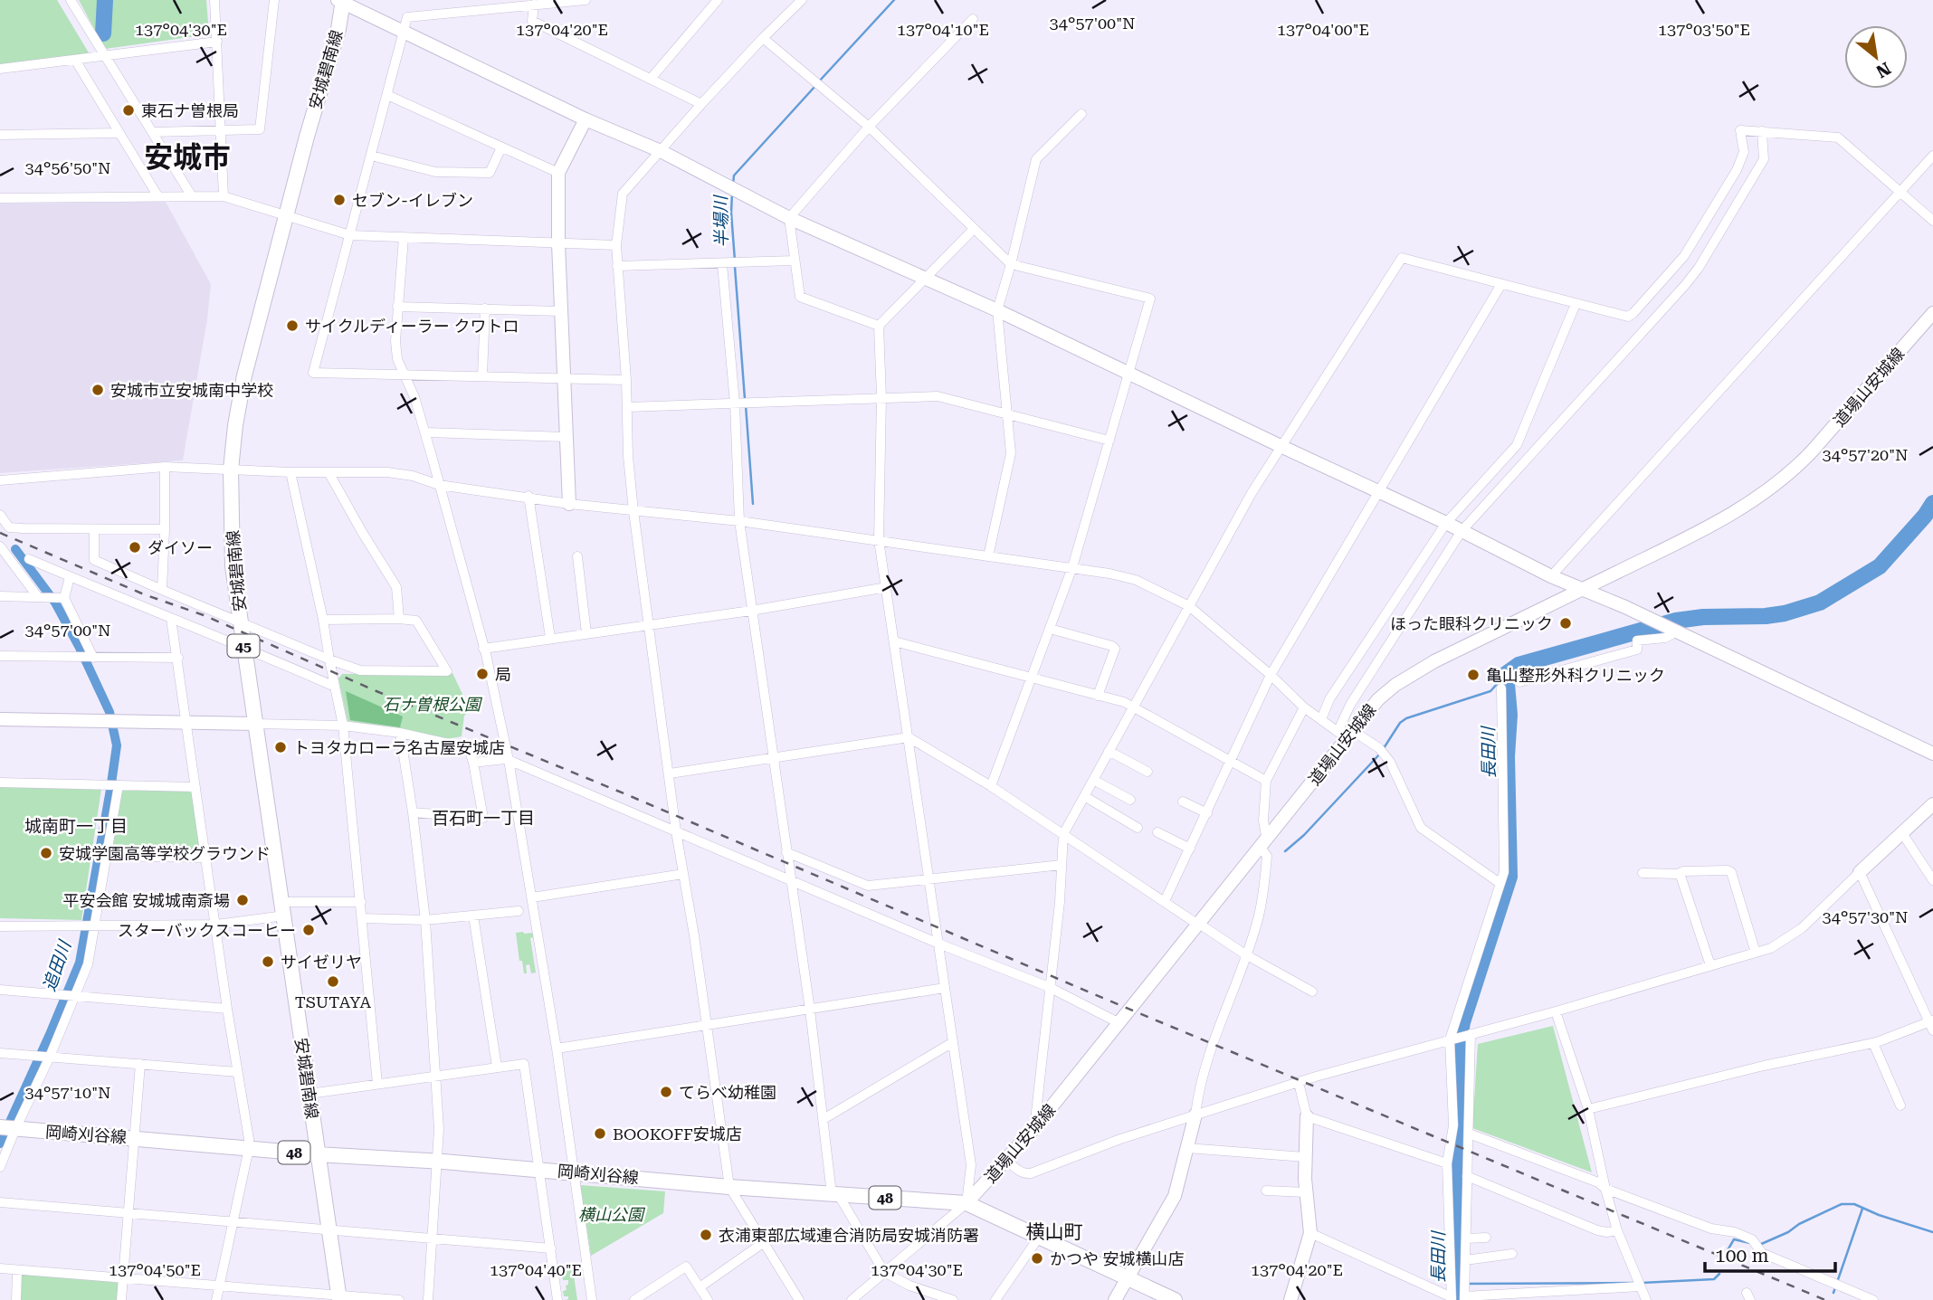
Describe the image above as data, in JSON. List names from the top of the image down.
{
  "streets": {
    "main road": [
      "安城碧南線",
      "45",
      "岡崎刈谷線",
      "48"
    ],
    "street": ["道場山安城線"]
  },
  "crossings": [
    ["安城碧南線", "岡崎刈谷線"],
    ["道場山安城線", "岡崎刈谷線"]
  ],
  "districts": [
    "安城市",
    "百石町一丁目",
    "城南町一丁目",
    "横山町"
  ],
  "water": ["半場川", "長田川", "追田川"],
  "parks": ["石ナ曽根公園", "横山公園"],
  "places": [
    "東石ナ曽根局",
    "セブン-イレブン",
    "サイクルディーラー クワトロ",
    "安城市立安城南中学校",
    "ダイソー",
    "ほった眼科クリニック",
    "局",
    "亀山整形外科クリニック",
    "トヨタカローラ名古屋安城店",
    "安城学園高等学校グラウンド",
    "平安会館 安城城南斎場",
    "スターバックスコーヒー",
    "サイゼリヤ",
    "TSUTAYA",
    "てらべ幼稚園",
    "BOOKOFF安城店",
    "衣浦東部広域連合消防局安城消防署",
    "かつや 安城横山店"
  ],
  "scale_bar": "100 m",
  "north": "bottom right",
  "coordinates": [
    "34°57'00\"N",
    "137°04'20\"E",
    "137°04'10\"E",
    "137°04'00\"E",
    "137°04'30\"E",
    "137°03'50\"E",
    "34°56'50\"N",
    "34°57'20\"N",
    "34°57'30\"N",
    "34°57'10\"N",
    "137°04'50\"E",
    "137°04'40\"E"
  ]
}
